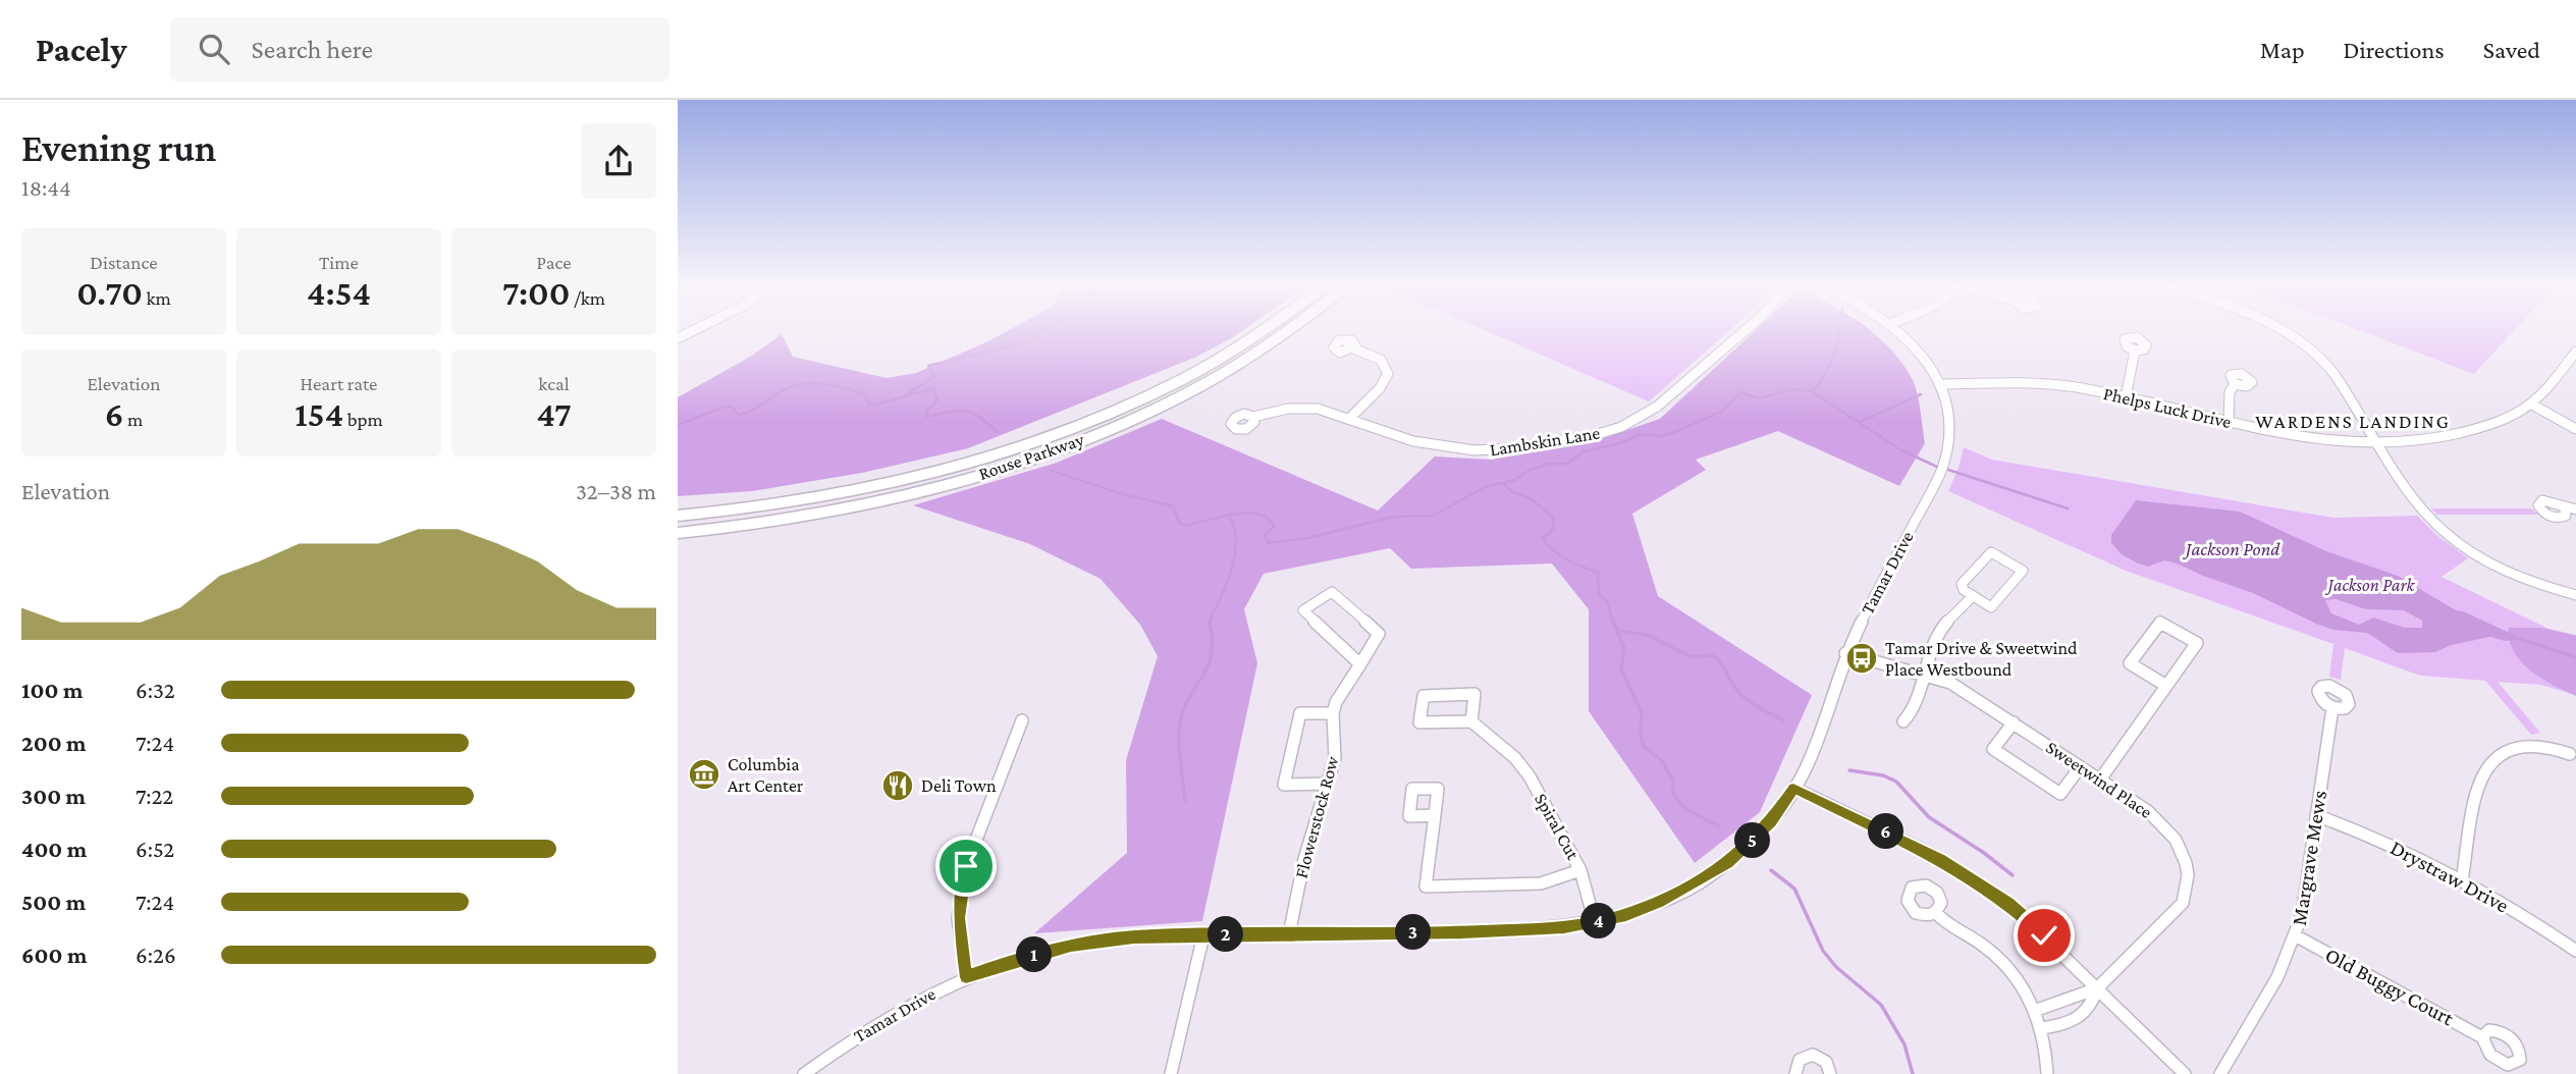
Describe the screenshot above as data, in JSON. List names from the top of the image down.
{
  "streets": {
    "main road": ["Rouse Parkway"],
    "street": [
      "Phelps Luck Drive",
      "Lambskin Lane",
      "Tamar Drive",
      "Sweetwind Place",
      "Flowerstock Row",
      "Spiral Cut",
      "Margrave Mews",
      "Drystraw Drive",
      "Old Buggy Court"
    ]
  },
  "crossings": [
    ["Phelps Luck Drive", "Tamar Drive"],
    ["Tamar Drive", "Sweetwind Place"],
    ["Tamar Drive", "Flowerstock Row"],
    ["Tamar Drive", "Spiral Cut"],
    ["Margrave Mews", "Drystraw Drive"],
    ["Margrave Mews", "Old Buggy Court"]
  ],
  "districts": ["WARDENS LANDING"],
  "water": ["Jackson Pond"],
  "parks": ["Jackson Park"],
  "places": {
    "bus stop": ["Tamar Drive & Sweetwind Place Westbound"],
    "museum": ["Columbia Art Center"],
    "restaurant": ["Deli Town"]
  },
  "page": {
    "header": "Pacely",
    "search": "Search here",
    "nav": ["Map", "Directions", "Saved"],
    "heading": ["Evening run", "18:44"],
    "stats": [
      ["Distance", "0.70 km"],
      ["Time", "4:54"],
      ["Pace", "7:00 /km"],
      ["Elevation", "6 m"],
      ["Heart rate", "154 bpm"],
      ["kcal", "47"]
    ],
    "chart": ["Elevation", "32–38 m"],
    "list": [
      {
        "name": "100 m",
        "note": "6:32"
      },
      {
        "name": "200 m",
        "note": "7:24"
      },
      {
        "name": "300 m",
        "note": "7:22"
      },
      {
        "name": "400 m",
        "note": "6:52"
      },
      {
        "name": "500 m",
        "note": "7:24"
      },
      {
        "name": "600 m",
        "note": "6:26"
      }
    ],
    "pins": [
      "6",
      "5",
      "4",
      "3",
      "2",
      "1"
    ]
  }
}
